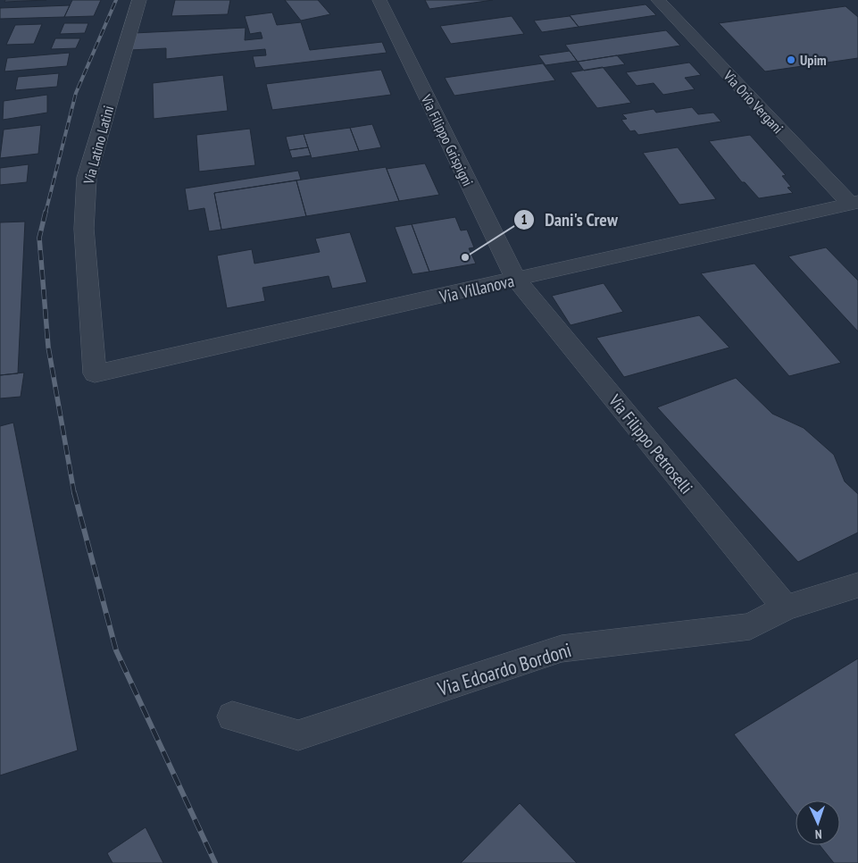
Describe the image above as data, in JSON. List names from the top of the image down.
{
  "streets": {
    "street": [
      "Via Orio Vergani",
      "Via Filippo Grispigni",
      "Via Latino Latini",
      "Via Villanova",
      "Via Filippo Petroselli",
      "Via Edoardo Bordoni"
    ]
  },
  "crossings": [
    ["Via Orio Vergani", "Via Villanova"],
    ["Via Filippo Grispigni", "Via Villanova"],
    ["Via Filippo Grispigni", "Via Filippo Petroselli"],
    ["Via Latino Latini", "Via Villanova"],
    ["Via Villanova", "Via Filippo Petroselli"],
    ["Via Filippo Petroselli", "Via Edoardo Bordoni"]
  ],
  "places": ["Upim", "Dani's Crew"],
  "north": "bottom"
}
